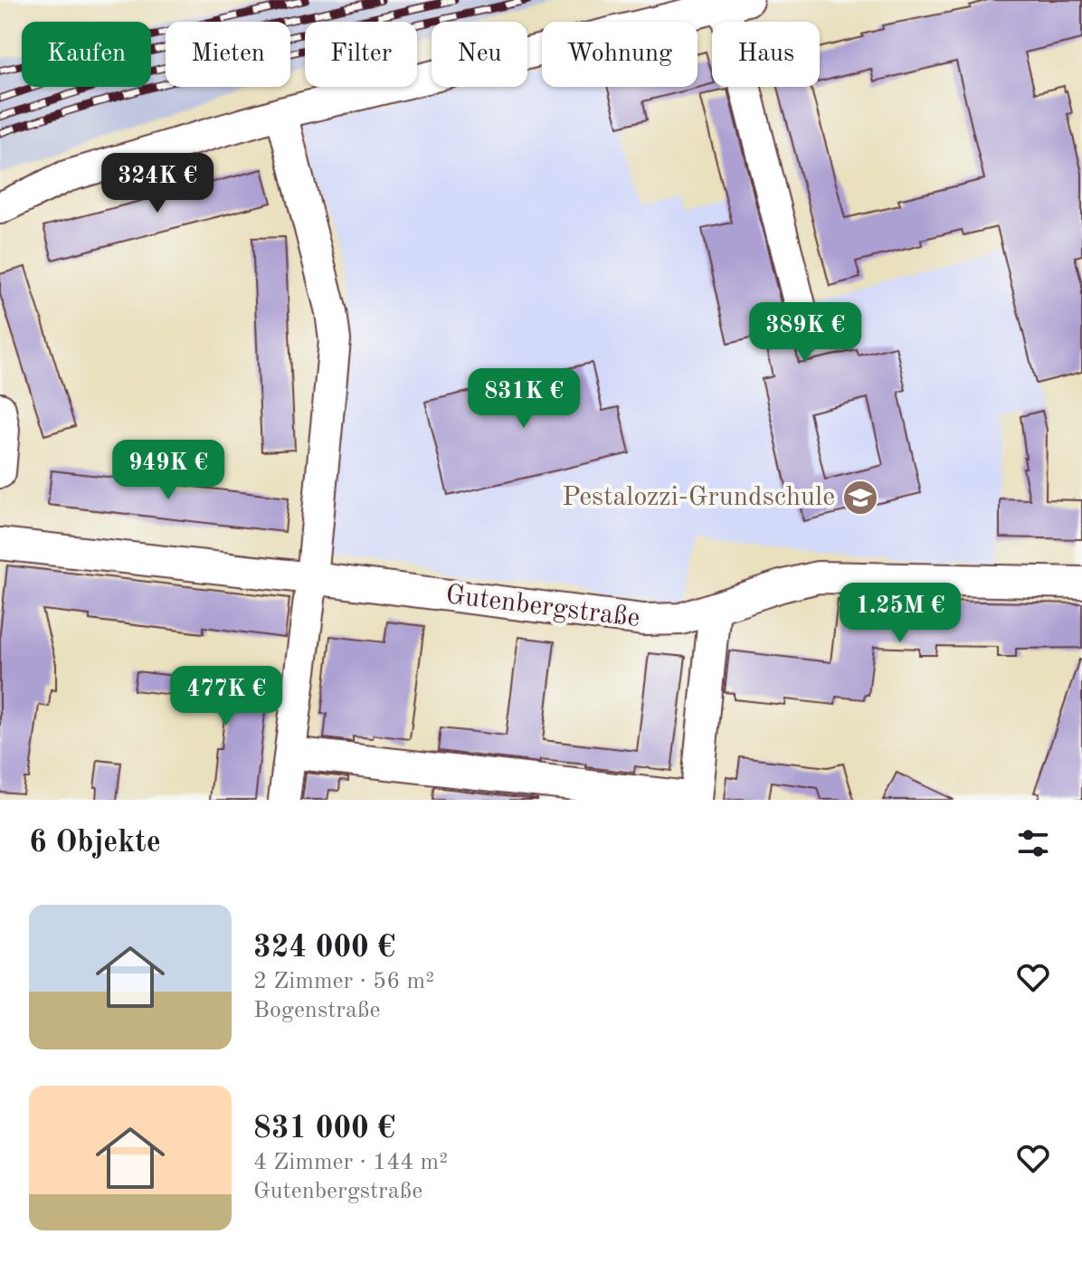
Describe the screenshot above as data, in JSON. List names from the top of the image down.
{
  "streets": {
    "street": ["Gutenbergstraße"]
  },
  "places": {
    "school or university": ["Pestalozzi-Grundschule"]
  },
  "page": {
    "chip": [
      "Kaufen",
      "Mieten",
      "Filter",
      "Neu",
      "Wohnung",
      "Haus"
    ],
    "price": [
      "324K €",
      "389K €",
      "831K €",
      "949K €",
      "1.25M €",
      "477K €"
    ],
    "heading": "6 Objekte",
    "list": [
      {
        "name": "324 000 €",
        "note": "2 Zimmer · 56 m² · Bogenstraße"
      },
      {
        "name": "831 000 €",
        "note": "4 Zimmer · 144 m² · Gutenbergstraße"
      }
    ]
  }
}
